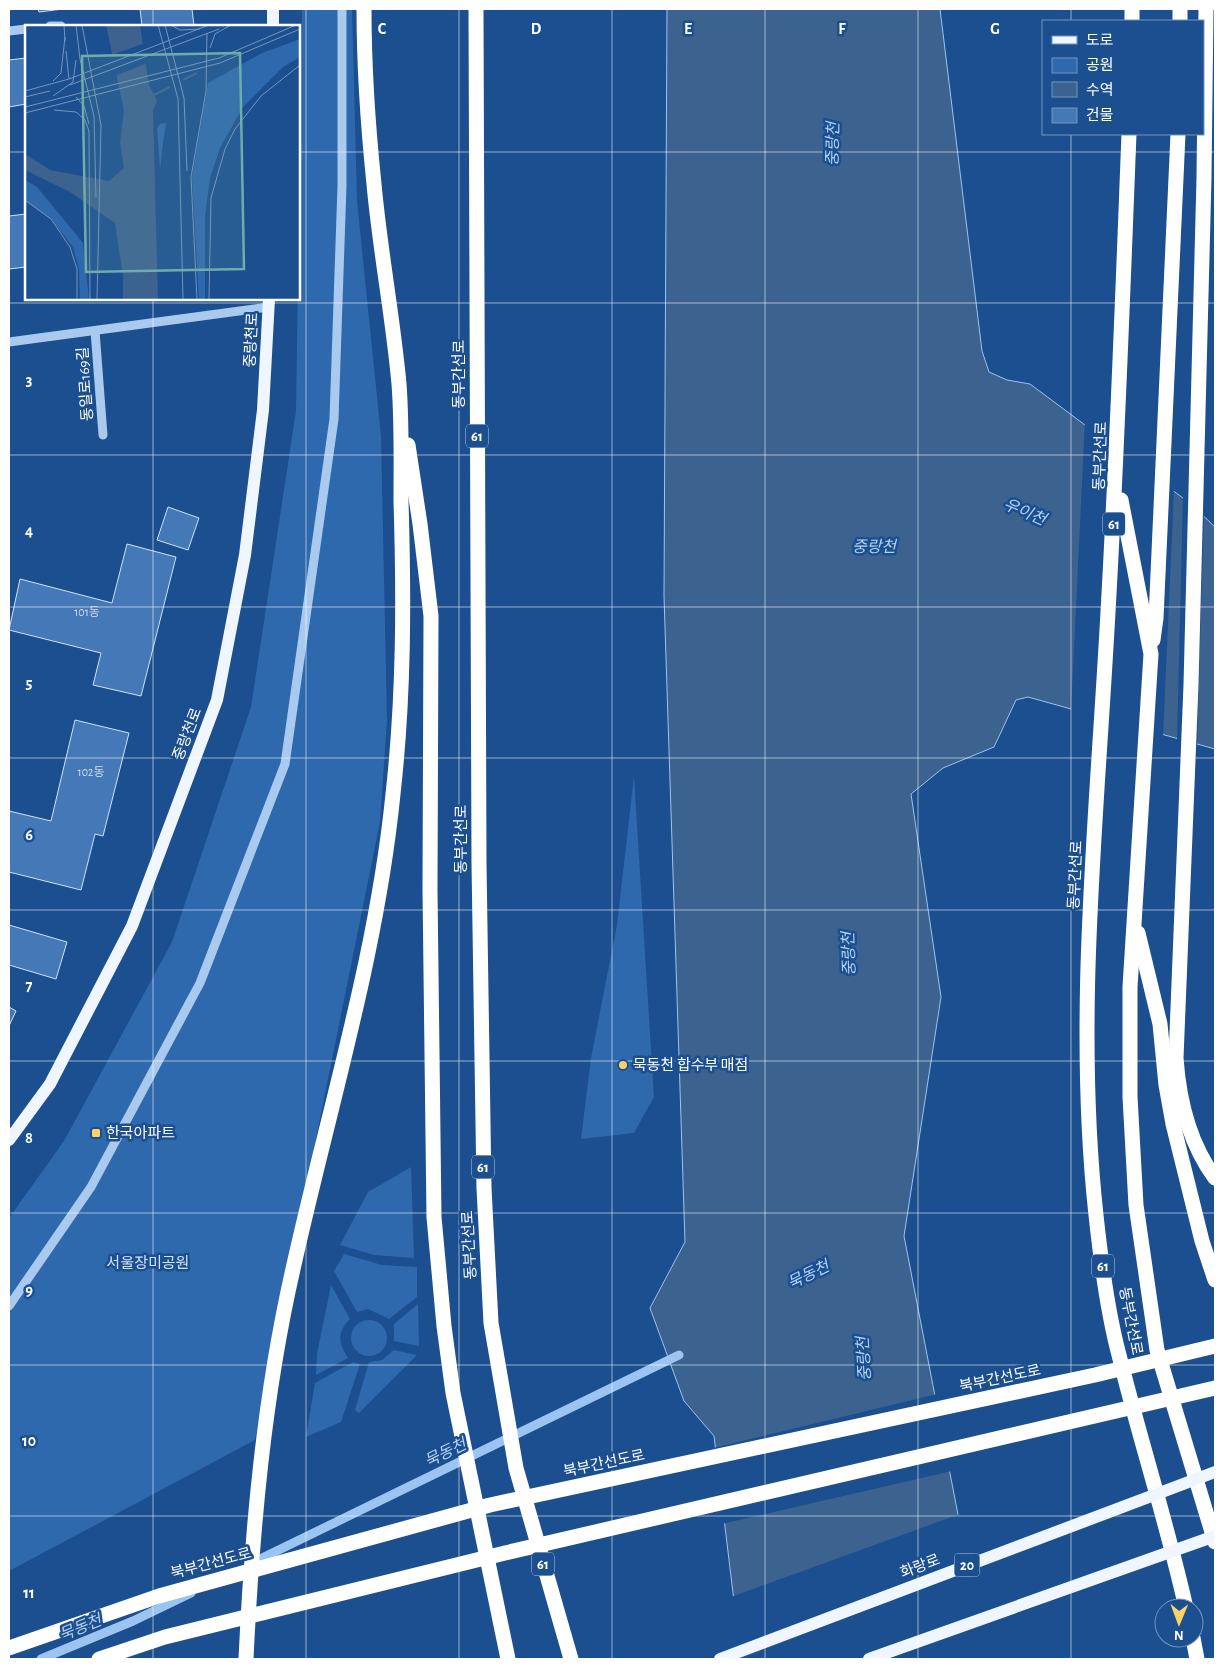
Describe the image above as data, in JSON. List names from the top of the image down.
{
  "streets": {
    "highway": ["동부간선로", "61", "북부간선도로"],
    "main road": ["중랑천로", "20", "화랑로"],
    "street": ["동일로169길"]
  },
  "crossings": [
    ["중랑천로", "동일로169길"]
  ],
  "water": ["중랑천", "우이천", "묵동천"],
  "parks": ["서울장미공원"],
  "places": {
    "other": ["묵동천 합수부 매점"],
    "transit": ["한국아파트"]
  },
  "house_numbers": ["101동", "102동"],
  "legend": [
    "도로",
    "공원",
    "수역",
    "건물"
  ],
  "north": "bottom",
  "grid": {
    "columns": [
      "C",
      "D",
      "E",
      "F",
      "G"
    ],
    "rows": [
      "3",
      "4",
      "5",
      "6",
      "7",
      "8",
      "9",
      "10",
      "11"
    ]
  }
}
